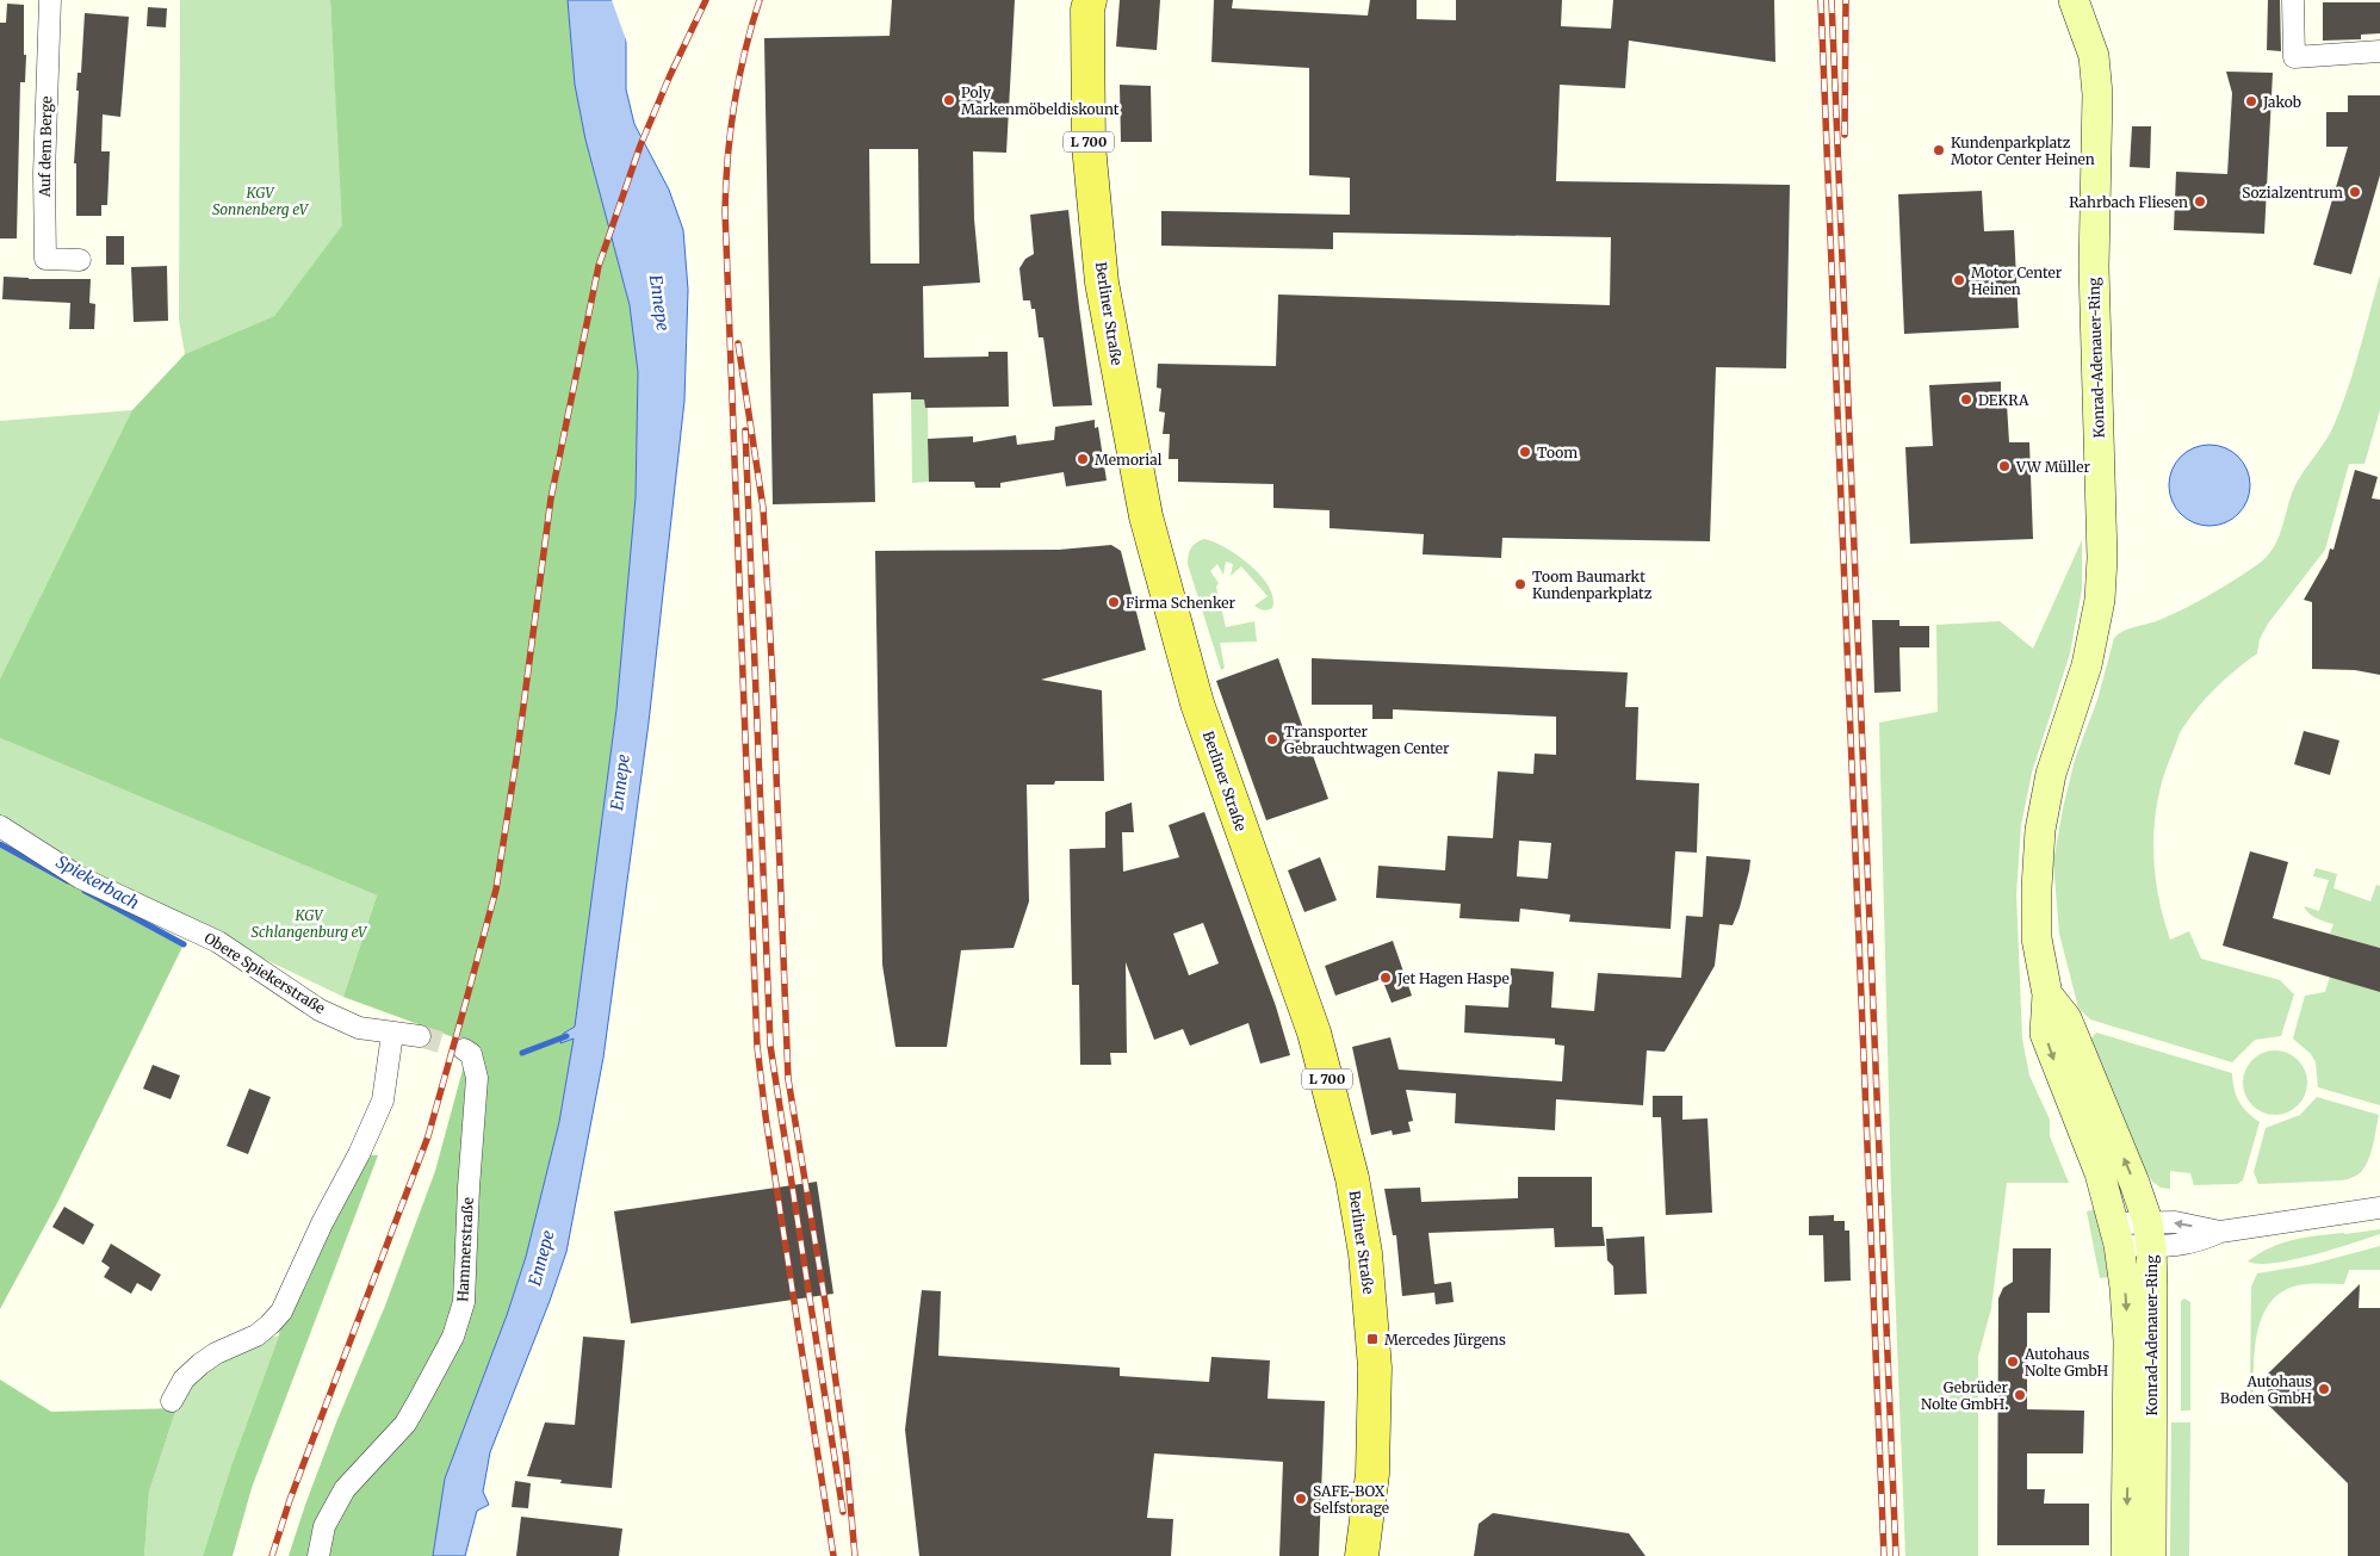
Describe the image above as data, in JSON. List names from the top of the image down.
{
  "streets": {
    "main road": ["L 700", "Berliner Straße"],
    "street": [
      "Auf dem Berge",
      "Konrad-Adenauer-Ring",
      "Obere Spiekerstraße",
      "Hammerstraße"
    ]
  },
  "water": ["Ennepe", "Spiekerbach"],
  "parks": ["KGV Sonnenberg eV", "KGV Schlangenburg eV"],
  "places": {
    "other": [
      "Poly Markenmöbeldiskount",
      "Jakob",
      "Kundenparkplatz Motor Center Heinen",
      "Sozialzentrum",
      "Rahrbach Fliesen",
      "Motor Center Heinen",
      "DEKRA",
      "Toom",
      "Memorial",
      "VW Müller",
      "Toom Baumarkt Kundenparkplatz",
      "Firma Schenker",
      "Transporter Gebrauchtwagen Center",
      "Jet Hagen Haspe",
      "Autohaus Nolte GmbH",
      "Autohaus Boden GmbH",
      "Gebrüder Nolte GmbH.",
      "SAFE-BOX Selfstorage"
    ],
    "transit": ["Mercedes Jürgens"]
  }
}
